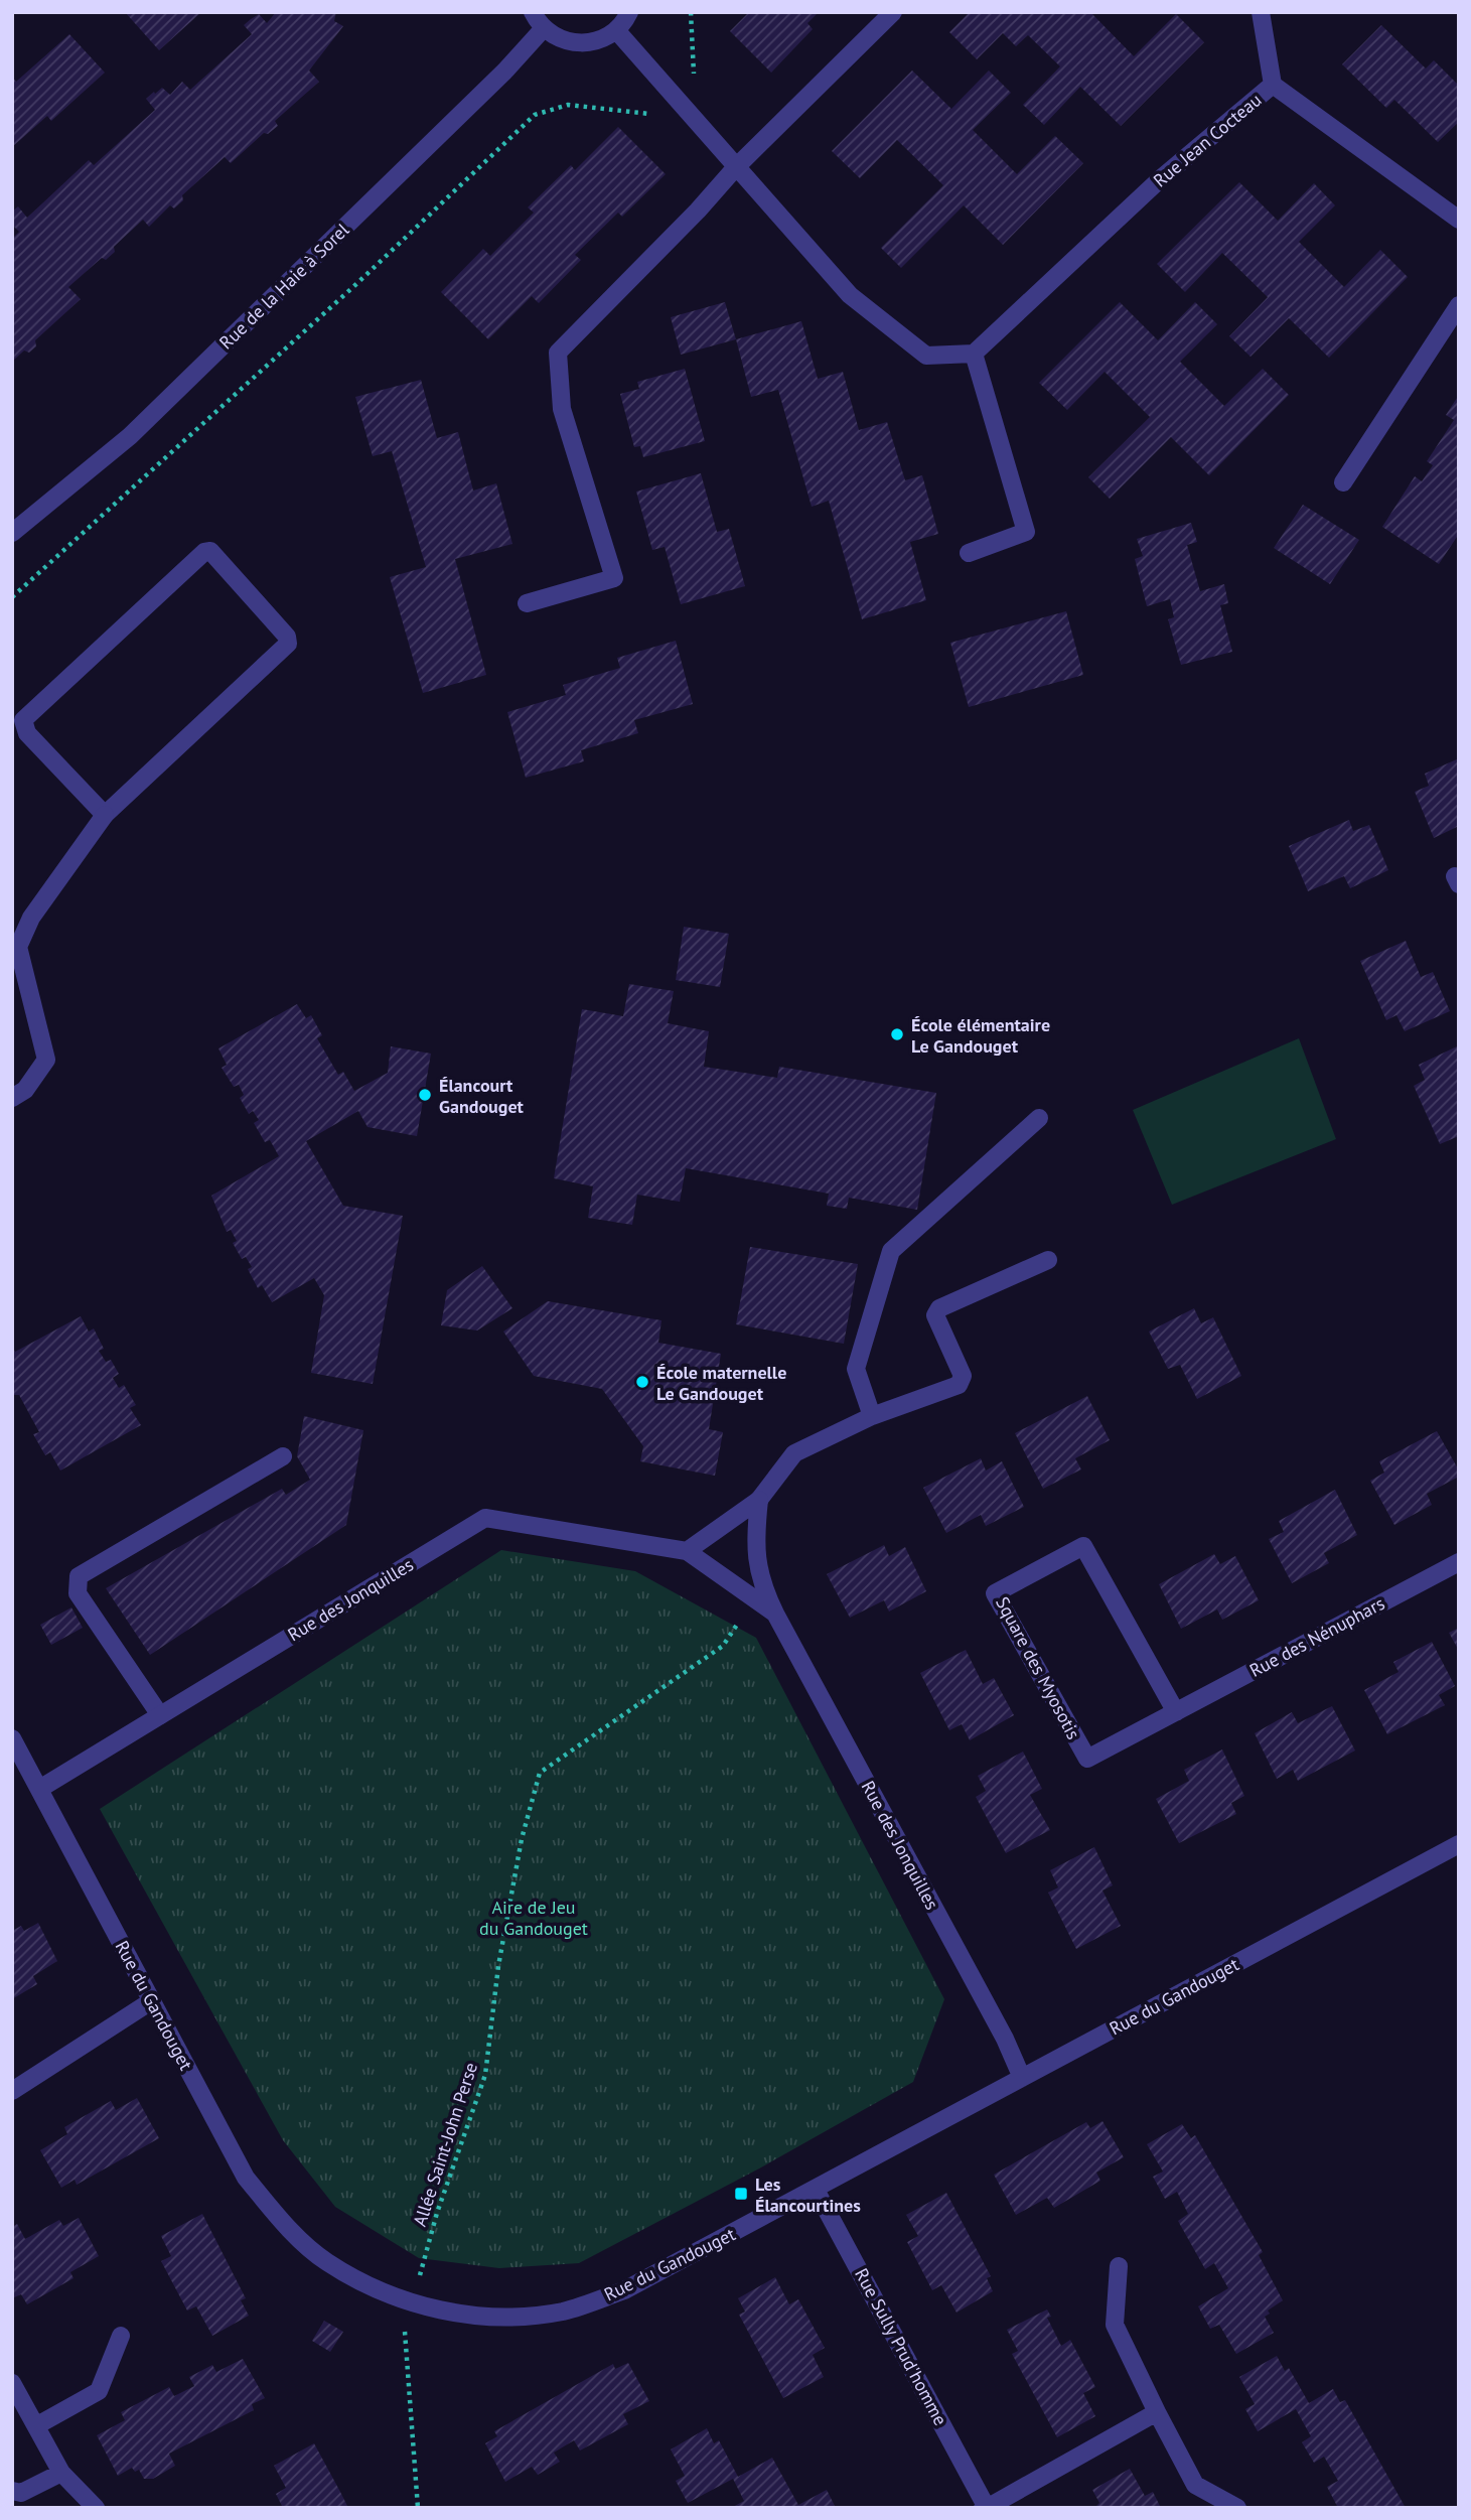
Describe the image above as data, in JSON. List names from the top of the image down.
{
  "streets": {
    "street": [
      "Rue Jean Cocteau",
      "Rue de la Haie à Sorel",
      "Rue des Jonquilles",
      "Rue des Nénuphars",
      "Square des Myosotis",
      "Rue du Gandouget",
      "Rue Sully Prud'homme"
    ],
    "path": ["Allée Saint-John Perse"]
  },
  "crossings": [
    ["Rue des Jonquilles", "Rue du Gandouget"],
    ["Rue des Jonquilles", "Allée Saint-John Perse"],
    ["Rue des Nénuphars", "Square des Myosotis"],
    ["Rue du Gandouget", "Allée Saint-John Perse"],
    ["Rue du Gandouget", "Rue Sully Prud'homme"]
  ],
  "parks": ["Aire de Jeu du Gandouget"],
  "places": {
    "other": ["École élémentaire Le Gandouget", "Élancourt Gandouget", "École maternelle Le Gandouget"],
    "transit": ["Les Élancourtines"]
  }
}
